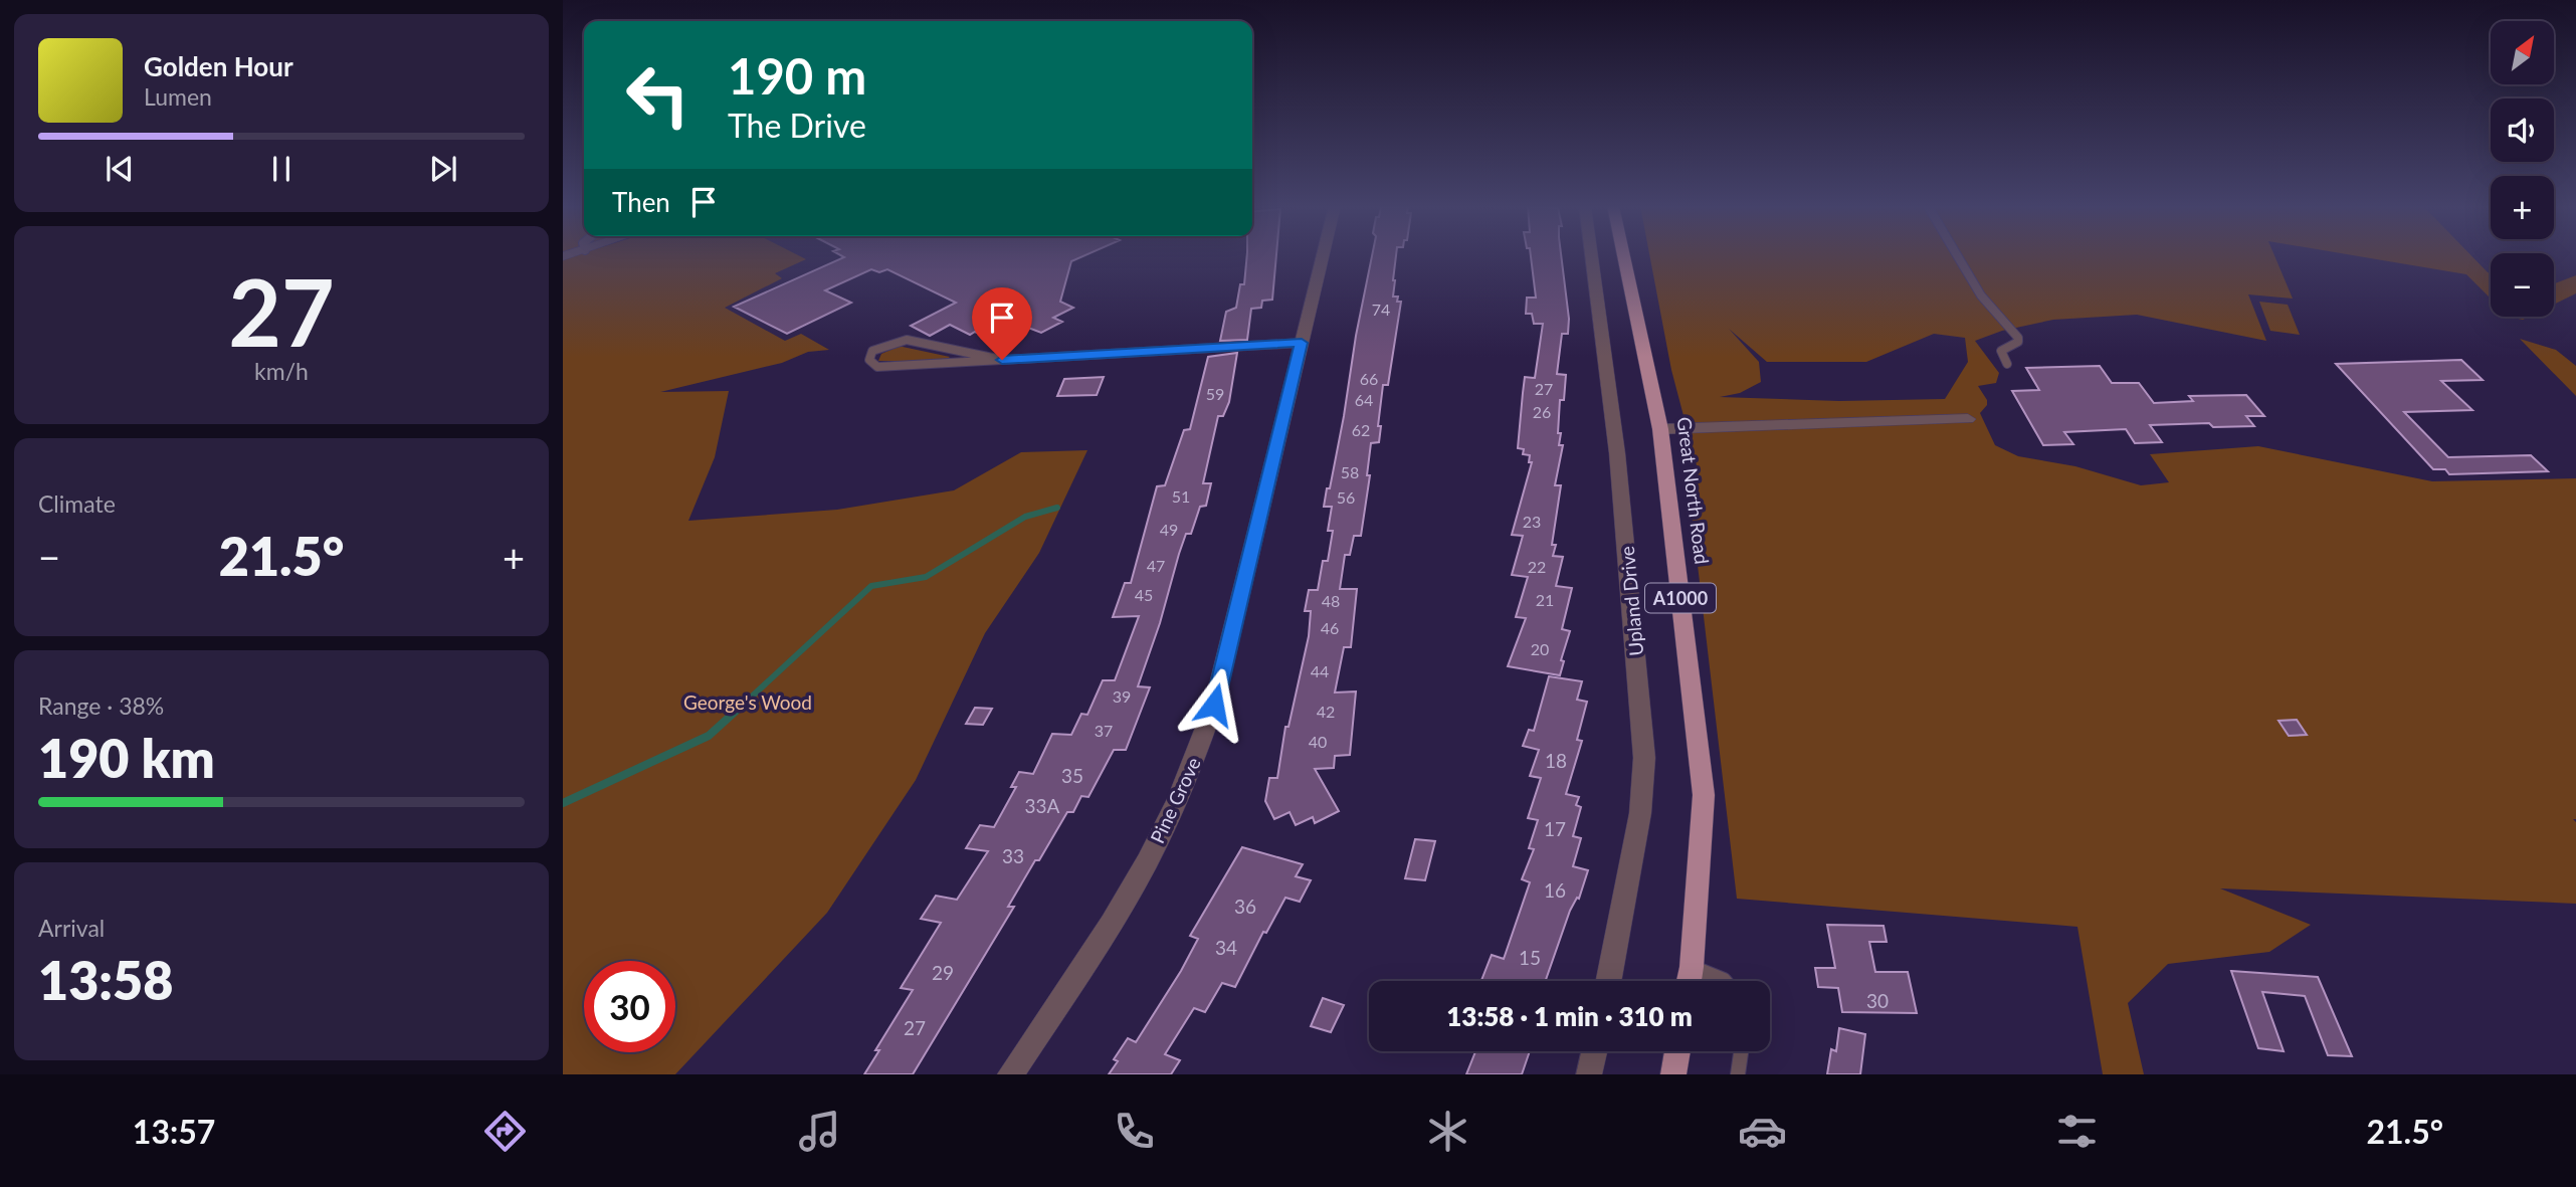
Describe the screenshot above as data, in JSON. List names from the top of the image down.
{
  "streets": {
    "main road": ["Great North Road", "A1000"],
    "street": ["Upland Drive", "Pine Grove"]
  },
  "parks": ["George's Wood"],
  "house_numbers": [
    "74",
    "66",
    "27",
    "59",
    "64",
    "26",
    "62",
    "58",
    "51",
    "56",
    "23",
    "49",
    "47",
    "22",
    "45",
    "21",
    "48",
    "46",
    "20",
    "44",
    "39",
    "42",
    "37",
    "40",
    "18",
    "35",
    "33A",
    "17",
    "33",
    "16",
    "36",
    "34",
    "15",
    "29",
    "30",
    "27"
  ],
  "north": "top right",
  "page": {
    "map_buttons": ["+", "−"],
    "turn": ["190 m", "The Drive"],
    "song": ["Golden Hour", "Lumen"],
    "then": "Then",
    "tile": [
      ["27", "km/h"],
      "Climate",
      ["Range · 38%", "190 km"],
      ["Arrival", "13:58"]
    ],
    "heat": ["−", "21.5°", "+"],
    "limit": "30",
    "trip": "13:58 · 1 min · 310 m",
    "tabs": ["13:57", "21.5°"]
  }
}
